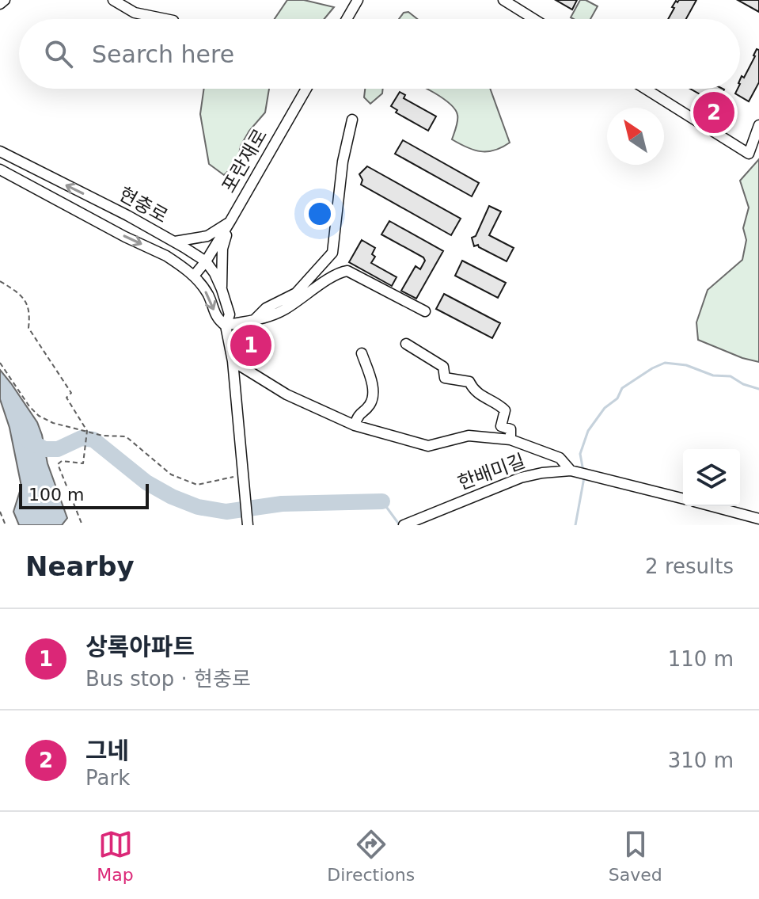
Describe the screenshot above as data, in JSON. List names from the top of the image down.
{
  "streets": {
    "street": ["포란재로", "현충로", "한배미길"]
  },
  "crossings": [
    ["포란재로", "현충로"]
  ],
  "scale_bar": "100 m",
  "north": "top left",
  "page": {
    "search": "Search here",
    "pins": ["2", "1"],
    "scale": "100 m",
    "heading": ["Nearby", "2 results"],
    "list": [
      {
        "mark": "1",
        "name": "상록아파트",
        "note": "Bus stop · 현충로",
        "value": "110 m"
      },
      {
        "mark": "2",
        "name": "그네",
        "note": "Park",
        "value": "310 m"
      }
    ],
    "nav": ["Map", "Directions", "Saved"]
  }
}
